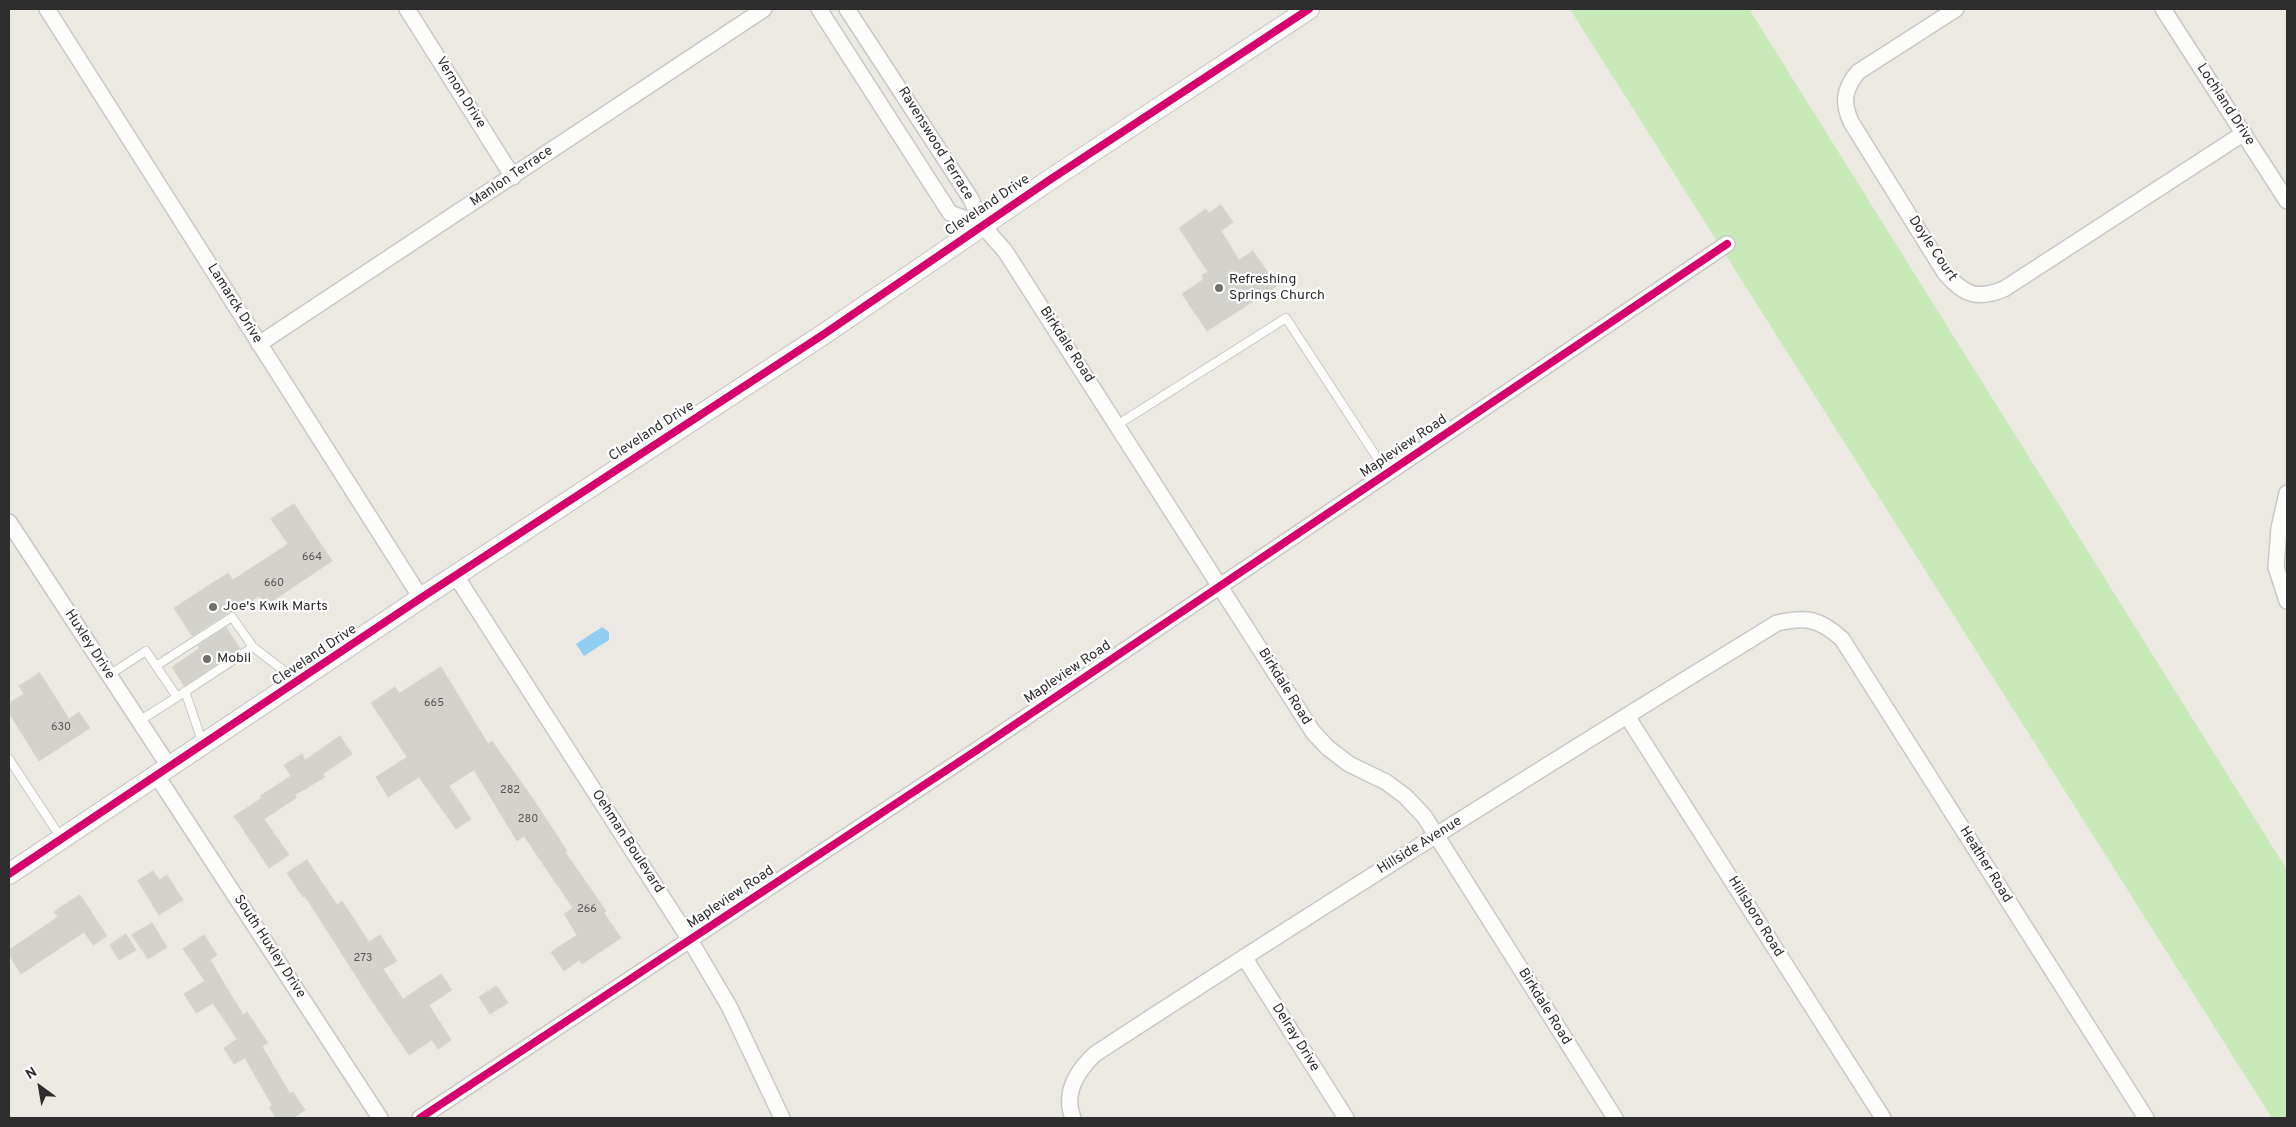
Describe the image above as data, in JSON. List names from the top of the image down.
{
  "streets": {
    "street": [
      "Vernon Drive",
      "Lochland Drive",
      "Ravenswood Terrace",
      "Manlon Terrace",
      "Cleveland Drive",
      "Doyle Court",
      "Lamarck Drive",
      "Birkdale Road",
      "Mapleview Road",
      "Huxley Drive",
      "Oehman Boulevard",
      "Hillside Avenue",
      "Heather Road",
      "Hillsboro Road",
      "South Huxley Drive",
      "Delray Drive"
    ]
  },
  "crossings": [
    ["Vernon Drive", "Manlon Terrace"],
    ["Lochland Drive", "Doyle Court"],
    ["Ravenswood Terrace", "Cleveland Drive"],
    ["Ravenswood Terrace", "Birkdale Road"],
    ["Manlon Terrace", "Lamarck Drive"],
    ["Cleveland Drive", "Lamarck Drive"],
    ["Cleveland Drive", "Birkdale Road"],
    ["Cleveland Drive", "Huxley Drive"],
    ["Cleveland Drive", "Oehman Boulevard"],
    ["Cleveland Drive", "South Huxley Drive"],
    ["Birkdale Road", "Mapleview Road"],
    ["Birkdale Road", "Hillside Avenue"],
    ["Mapleview Road", "Oehman Boulevard"],
    ["Huxley Drive", "South Huxley Drive"],
    ["Hillside Avenue", "Heather Road"],
    ["Hillside Avenue", "Hillsboro Road"],
    ["Hillside Avenue", "Delray Drive"]
  ],
  "places": ["Refreshing Springs Church", "Joe's Kwik Marts", "Mobil"],
  "house_numbers": [
    "664",
    "660",
    "665",
    "630",
    "282",
    "280",
    "266",
    "273"
  ],
  "north": "top left"
}
